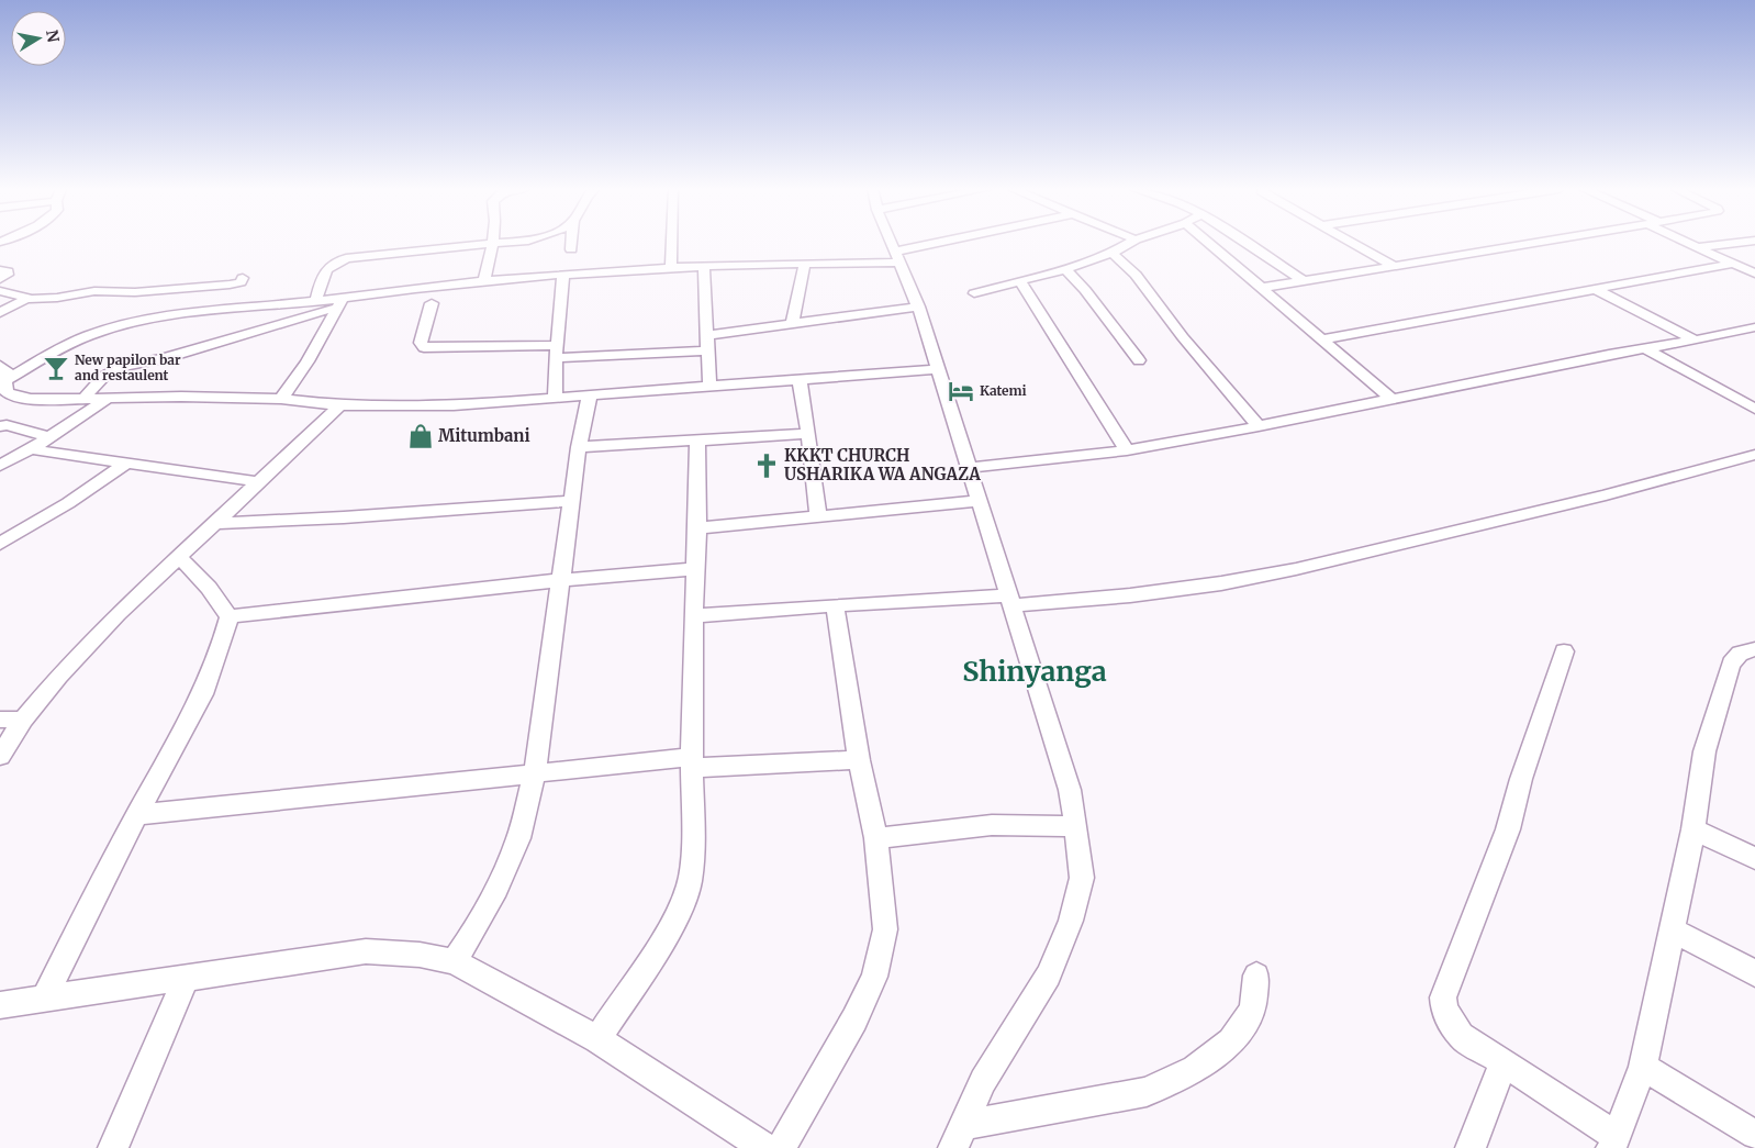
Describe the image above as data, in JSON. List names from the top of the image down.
{
  "districts": ["Shinyanga"],
  "places": {
    "bar": ["New papilon bar and restaulent"],
    "hotel": ["Katemi"],
    "shop": ["Mitumbani"],
    "church": ["KKKT CHURCH USHARIKA WA ANGAZA"]
  },
  "north": "right"
}
